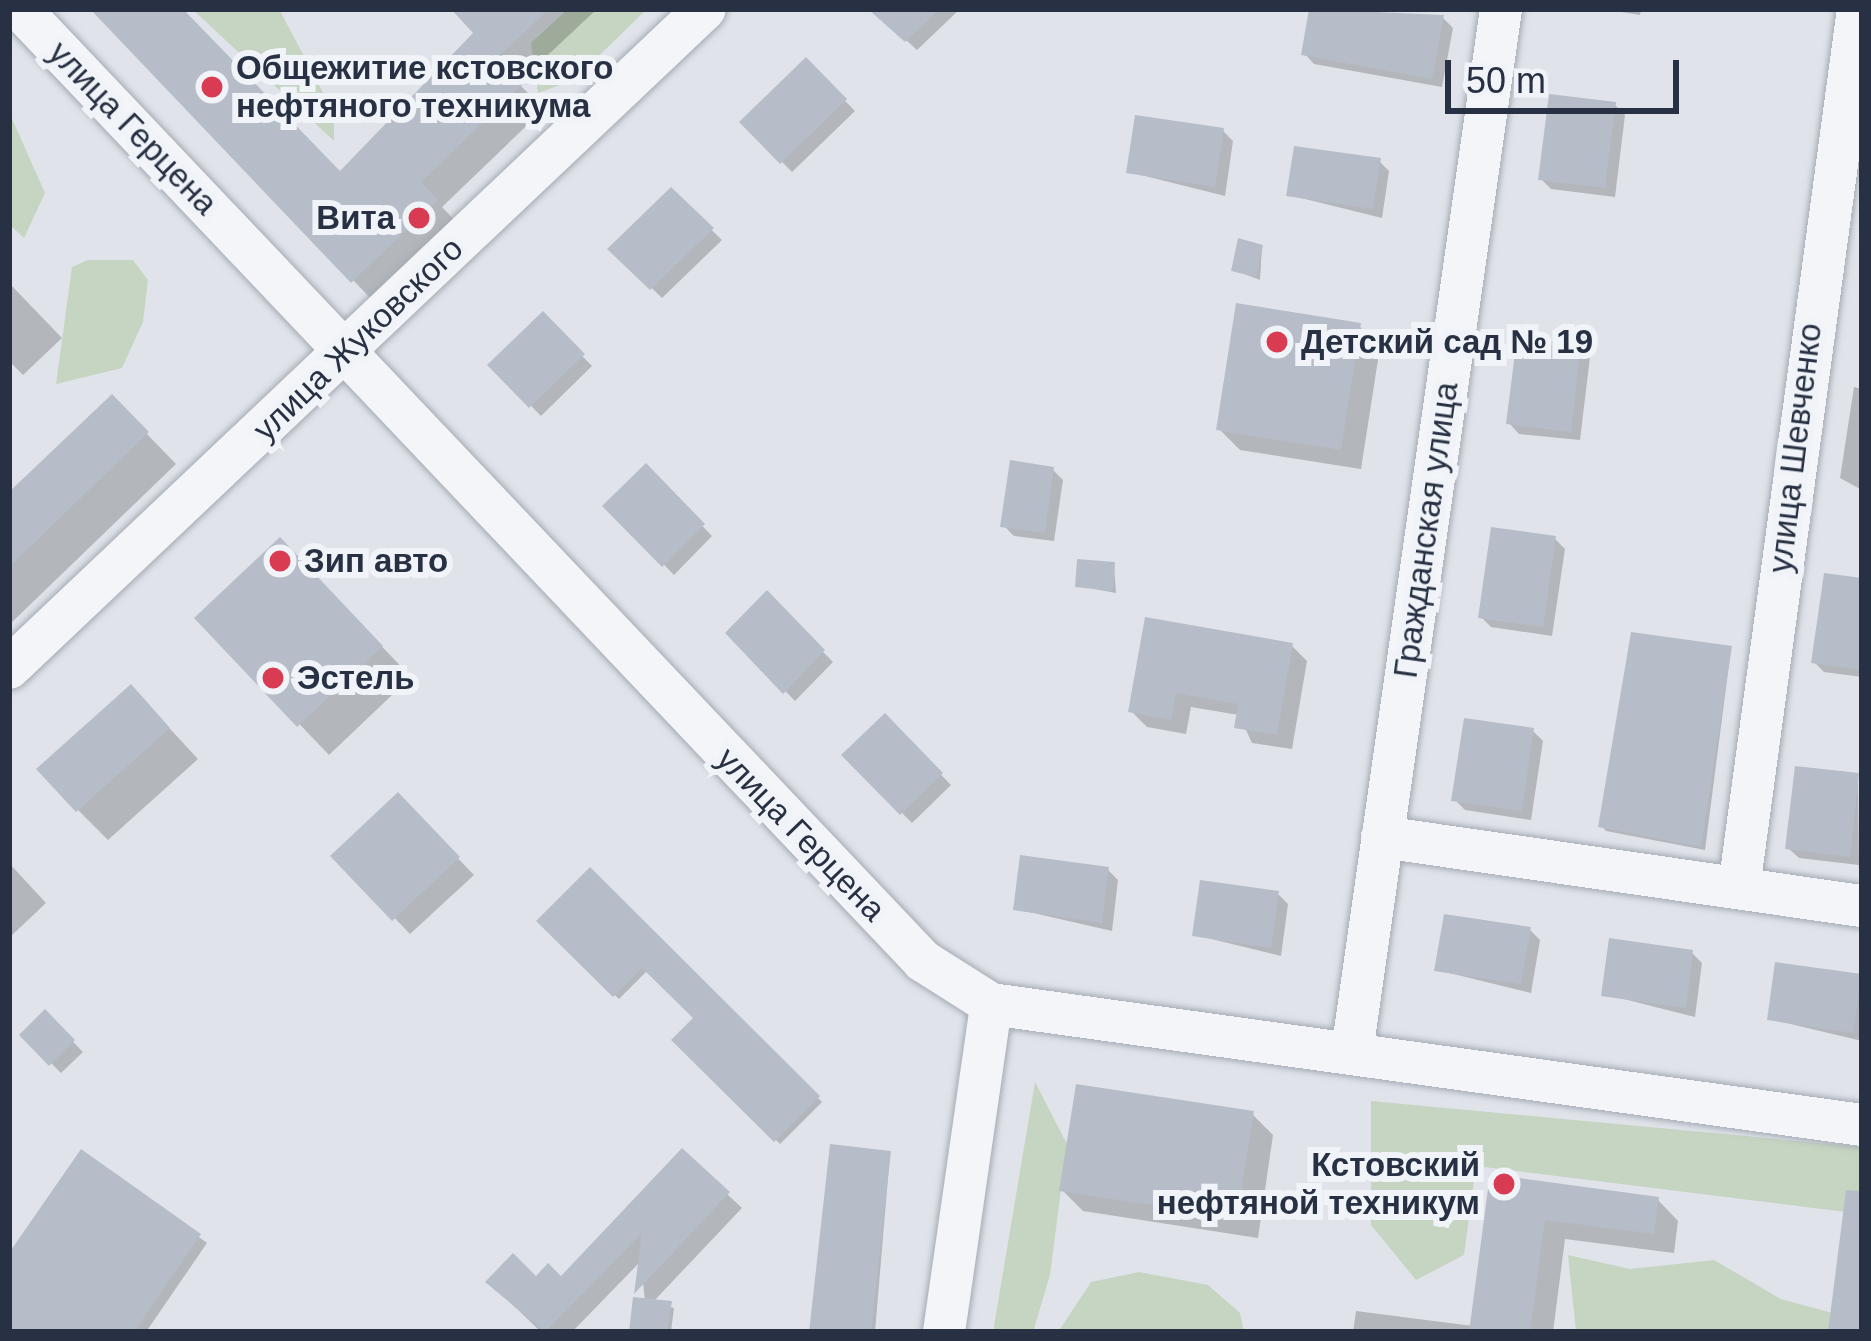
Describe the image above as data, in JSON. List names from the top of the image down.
{
  "streets": {
    "street": [
      "улица Герцена",
      "улица Жуковского",
      "улица Шевченко",
      "Гражданская улица"
    ]
  },
  "crossings": [
    ["улица Герцена", "улица Жуковского"],
    ["улица Герцена", "Гражданская улица"]
  ],
  "places": [
    "Общежитие кстовского нефтяного техникума",
    "Вита",
    "Детский сад № 19",
    "Зип авто",
    "Эстель",
    "Кстовский нефтяной техникум"
  ],
  "scale_bar": "50 m"
}
